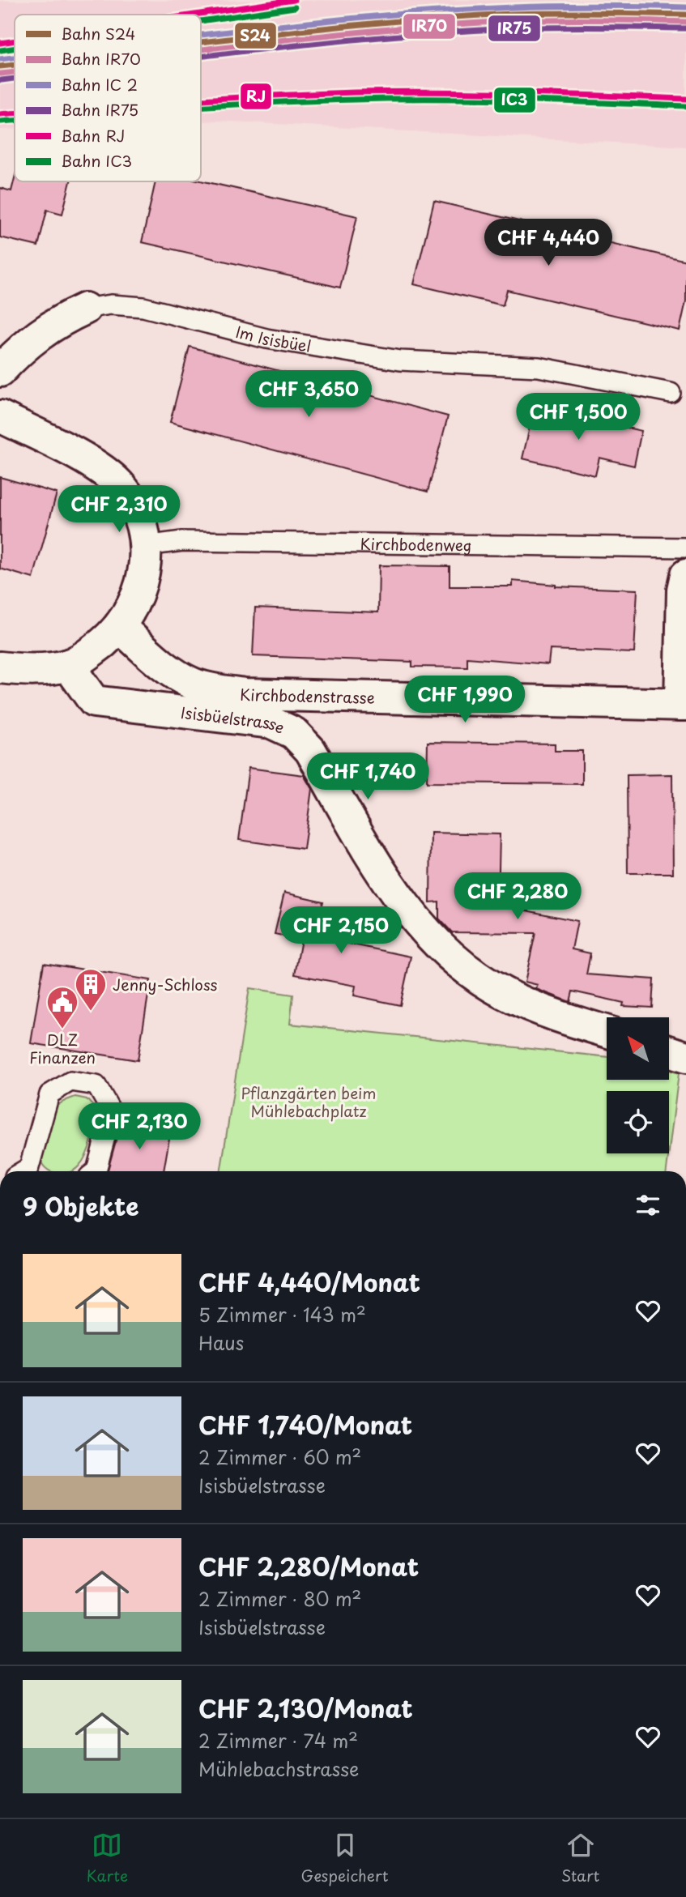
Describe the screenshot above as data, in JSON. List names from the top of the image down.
{
  "streets": {
    "street": ["Im Isisbüel", "Kirchbodenstrasse", "Isisbüelstrasse"],
    "lane": ["Kirchbodenweg"]
  },
  "parks": ["Pflanzgärten beim Mühlebachplatz"],
  "places": {
    "building": ["Jenny-Schloss"],
    "public building": ["DLZ Finanzen"]
  },
  "lines": [
    "rail line RJ",
    "rail line IC3",
    "rail line S24",
    "rail line IR70",
    "rail line IR75"
  ],
  "legend": [
    "Bahn S24",
    "Bahn IR70",
    "Bahn IC 2",
    "Bahn IR75",
    "Bahn RJ",
    "Bahn IC3"
  ],
  "north": "top left",
  "page": {
    "price": [
      "CHF 4,440",
      "CHF 3,650",
      "CHF 1,500",
      "CHF 2,310",
      "CHF 1,990",
      "CHF 1,740",
      "CHF 2,280",
      "CHF 2,150",
      "CHF 2,130"
    ],
    "heading": "9 Objekte",
    "list": [
      {
        "name": "CHF 4,440/Monat",
        "note": "5 Zimmer · 143 m² · Haus"
      },
      {
        "name": "CHF 1,740/Monat",
        "note": "2 Zimmer · 60 m² · Isisbüelstrasse"
      },
      {
        "name": "CHF 2,280/Monat",
        "note": "2 Zimmer · 80 m² · Isisbüelstrasse"
      },
      {
        "name": "CHF 2,130/Monat",
        "note": "2 Zimmer · 74 m² · Mühlebachstrasse"
      }
    ],
    "tabs": ["Karte", "Gespeichert", "Start"]
  }
}
